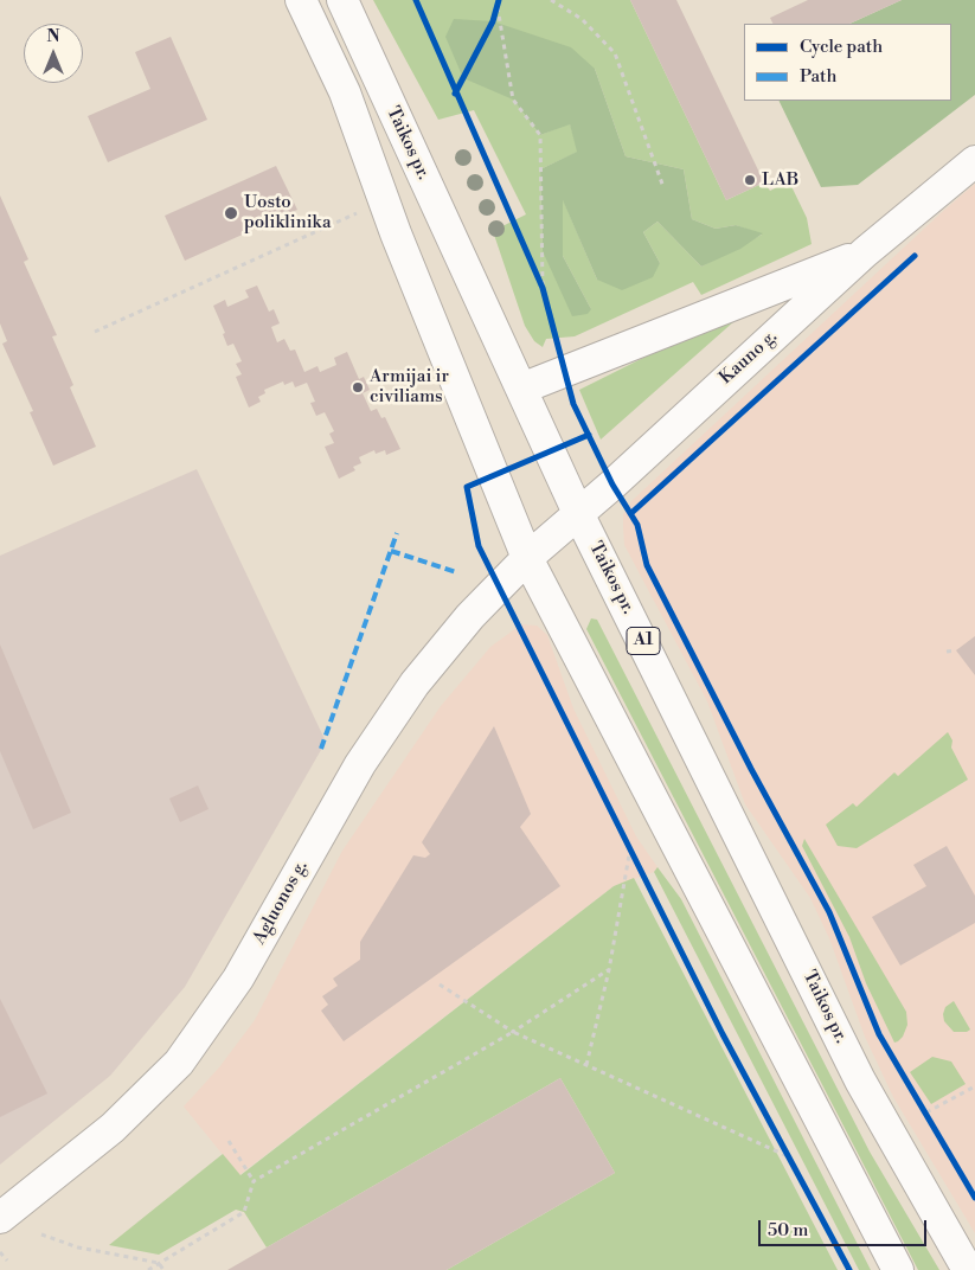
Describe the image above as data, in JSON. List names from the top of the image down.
{
  "streets": {
    "main road": [
      "Taikos pr.",
      "Kauno g.",
      "A1",
      "Agluonos g."
    ]
  },
  "crossings": [
    ["Taikos pr.", "Kauno g."],
    ["Kauno g.", "Agluonos g."]
  ],
  "places": ["LAB", "Uosto poliklinika", "Armijai ir civiliams"],
  "legend": ["Cycle path", "Path"],
  "scale_bar": "50 m",
  "north": "top"
}
